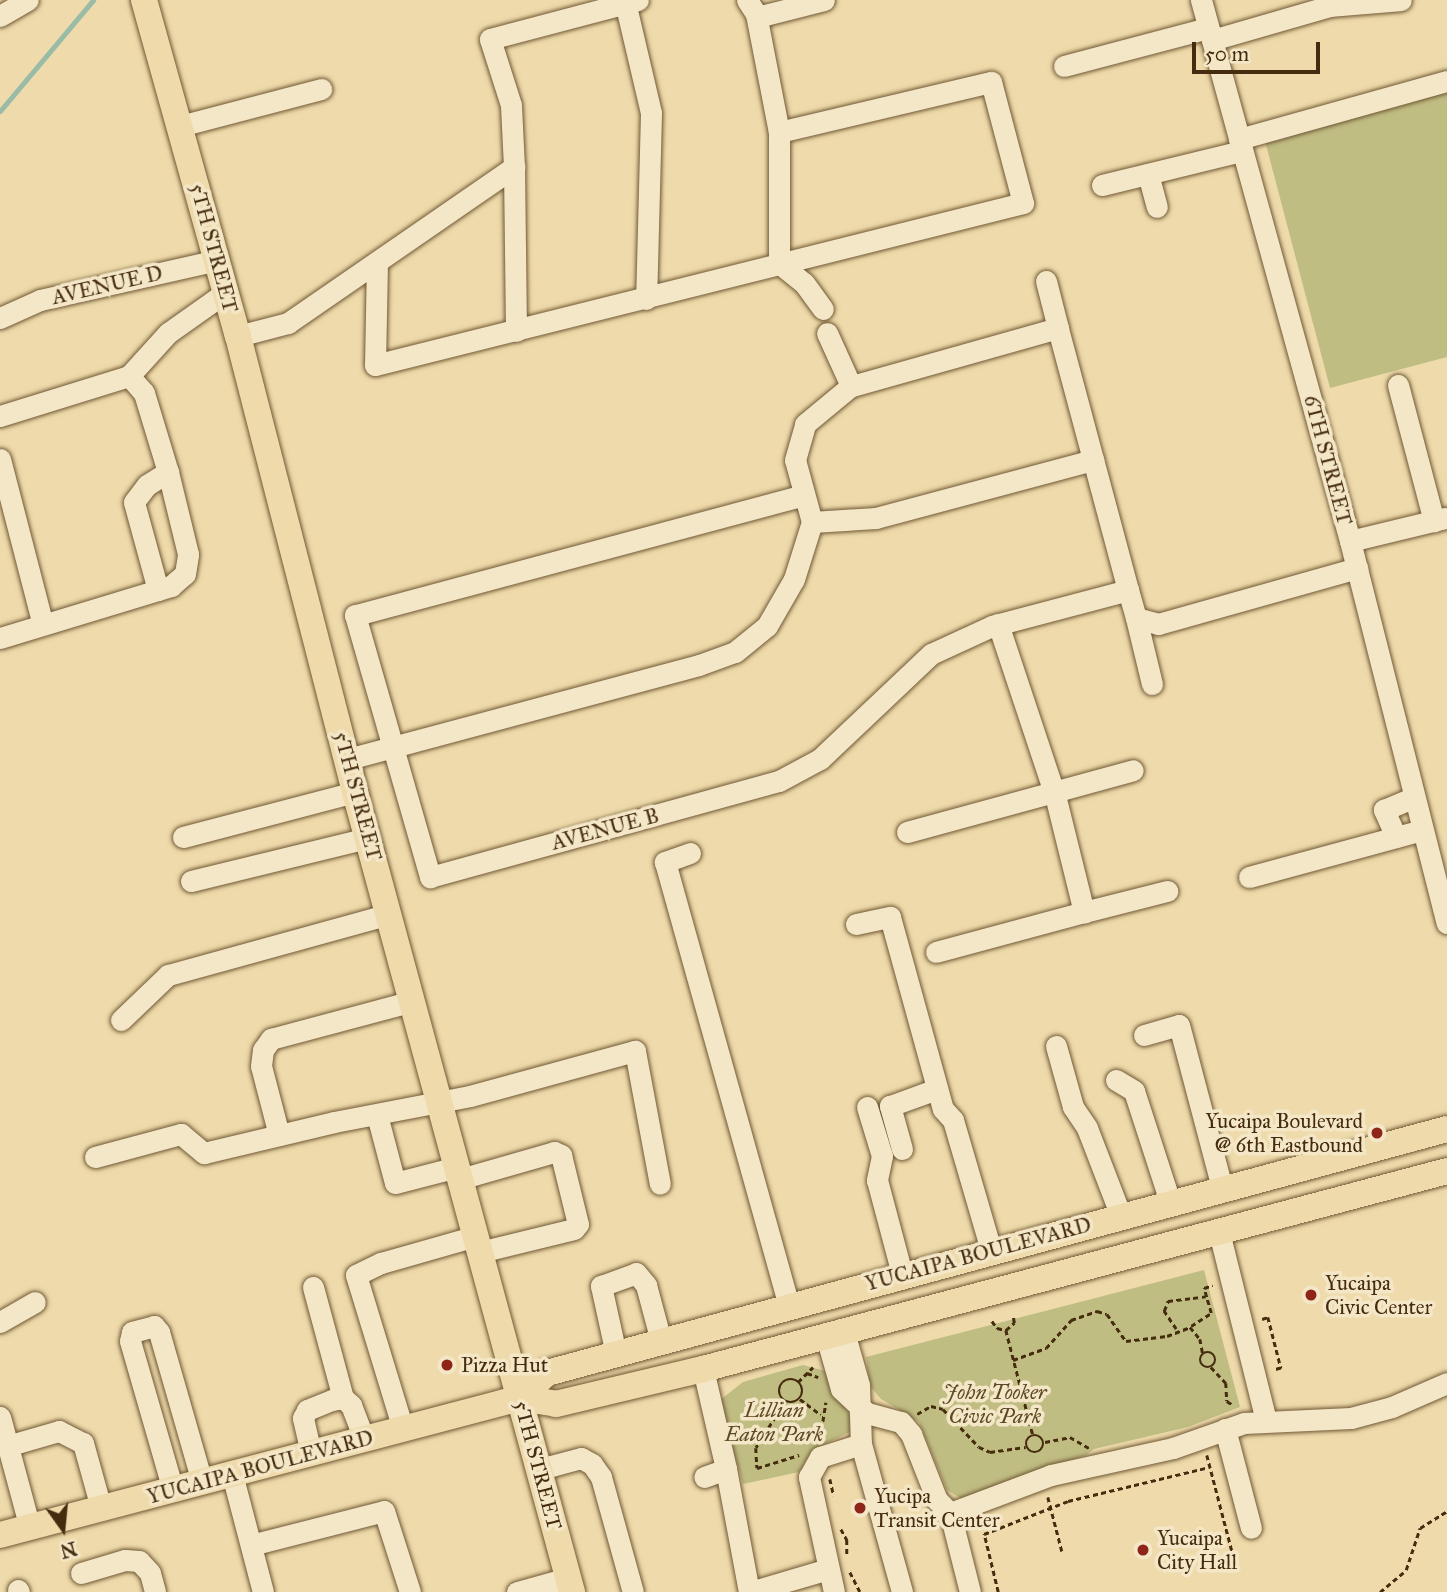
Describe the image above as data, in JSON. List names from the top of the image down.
{
  "streets": {
    "main road": ["5TH STREET", "YUCAIPA BOULEVARD"],
    "street": ["AVENUE D", "6TH STREET", "AVENUE B"]
  },
  "crossings": [
    ["5TH STREET", "AVENUE D"],
    ["5TH STREET", "YUCAIPA BOULEVARD"]
  ],
  "parks": ["John Tooker Civic Park", "Lillian Eaton Park"],
  "places": [
    "Yucaipa Boulevard @ 6th Eastbound",
    "Yucaipa Civic Center",
    "Pizza Hut",
    "Yucipa Transit Center",
    "Yucaipa City Hall"
  ],
  "scale_bar": "50 m",
  "north": "bottom"
}
